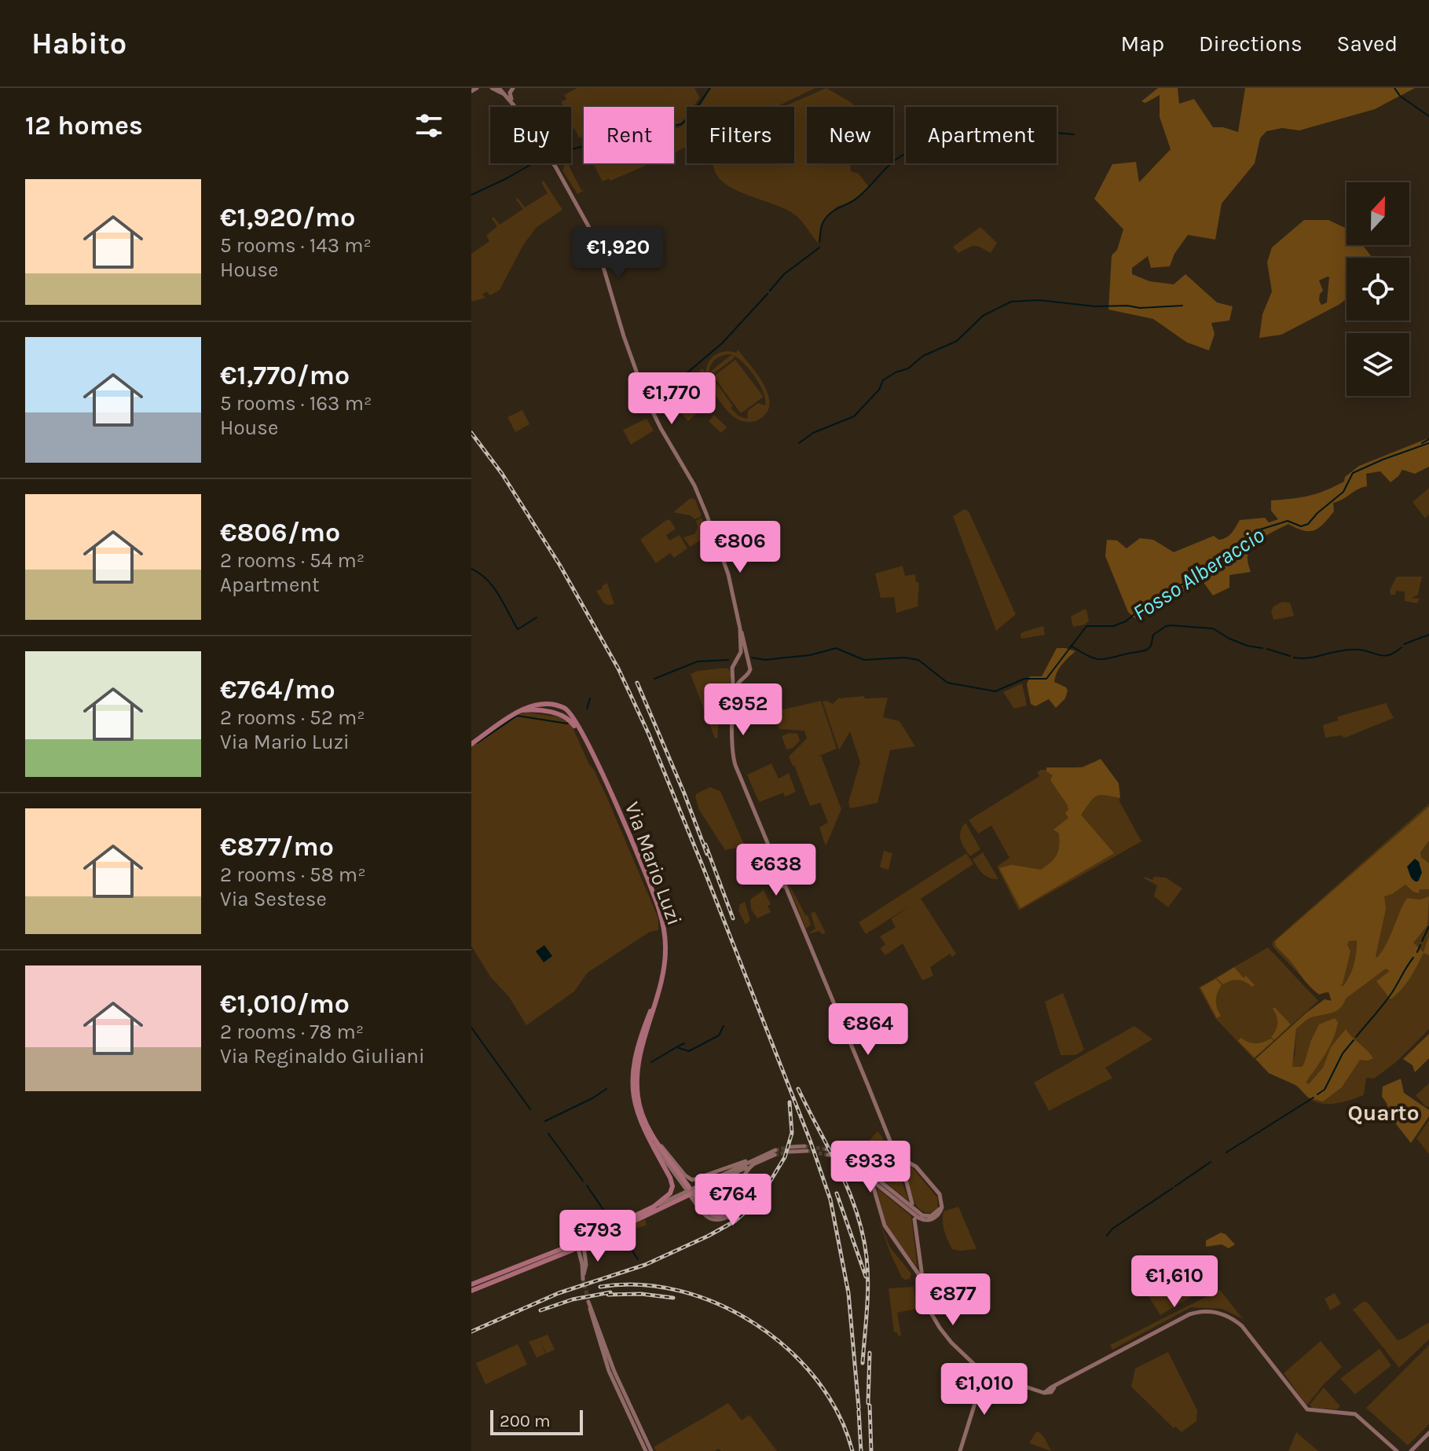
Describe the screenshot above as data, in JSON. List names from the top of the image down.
{
  "streets": {
    "main road": ["Via Mario Luzi"]
  },
  "districts": ["Quarto"],
  "water": ["Fosso Alberaccio"],
  "scale_bar": "200 m",
  "north": "top",
  "page": {
    "header": "Habito",
    "nav": ["Map", "Directions", "Saved"],
    "heading": "12 homes",
    "chip": [
      "Buy",
      "Rent",
      "Filters",
      "New",
      "Apartment"
    ],
    "list": [
      {
        "name": "€1,920/mo",
        "note": "5 rooms · 143 m² · House"
      },
      {
        "name": "€1,770/mo",
        "note": "5 rooms · 163 m² · House"
      },
      {
        "name": "€806/mo",
        "note": "2 rooms · 54 m² · Apartment"
      },
      {
        "name": "€764/mo",
        "note": "2 rooms · 52 m² · Via Mario Luzi"
      },
      {
        "name": "€877/mo",
        "note": "2 rooms · 58 m² · Via Sestese"
      },
      {
        "name": "€1,010/mo",
        "note": "2 rooms · 78 m² · Via Reginaldo Giuliani"
      }
    ],
    "price": [
      "€1,920",
      "€1,770",
      "€806",
      "€952",
      "€638",
      "€864",
      "€933",
      "€764",
      "€793",
      "€1,610",
      "€877",
      "€1,010"
    ],
    "scale": "200 m"
  }
}
